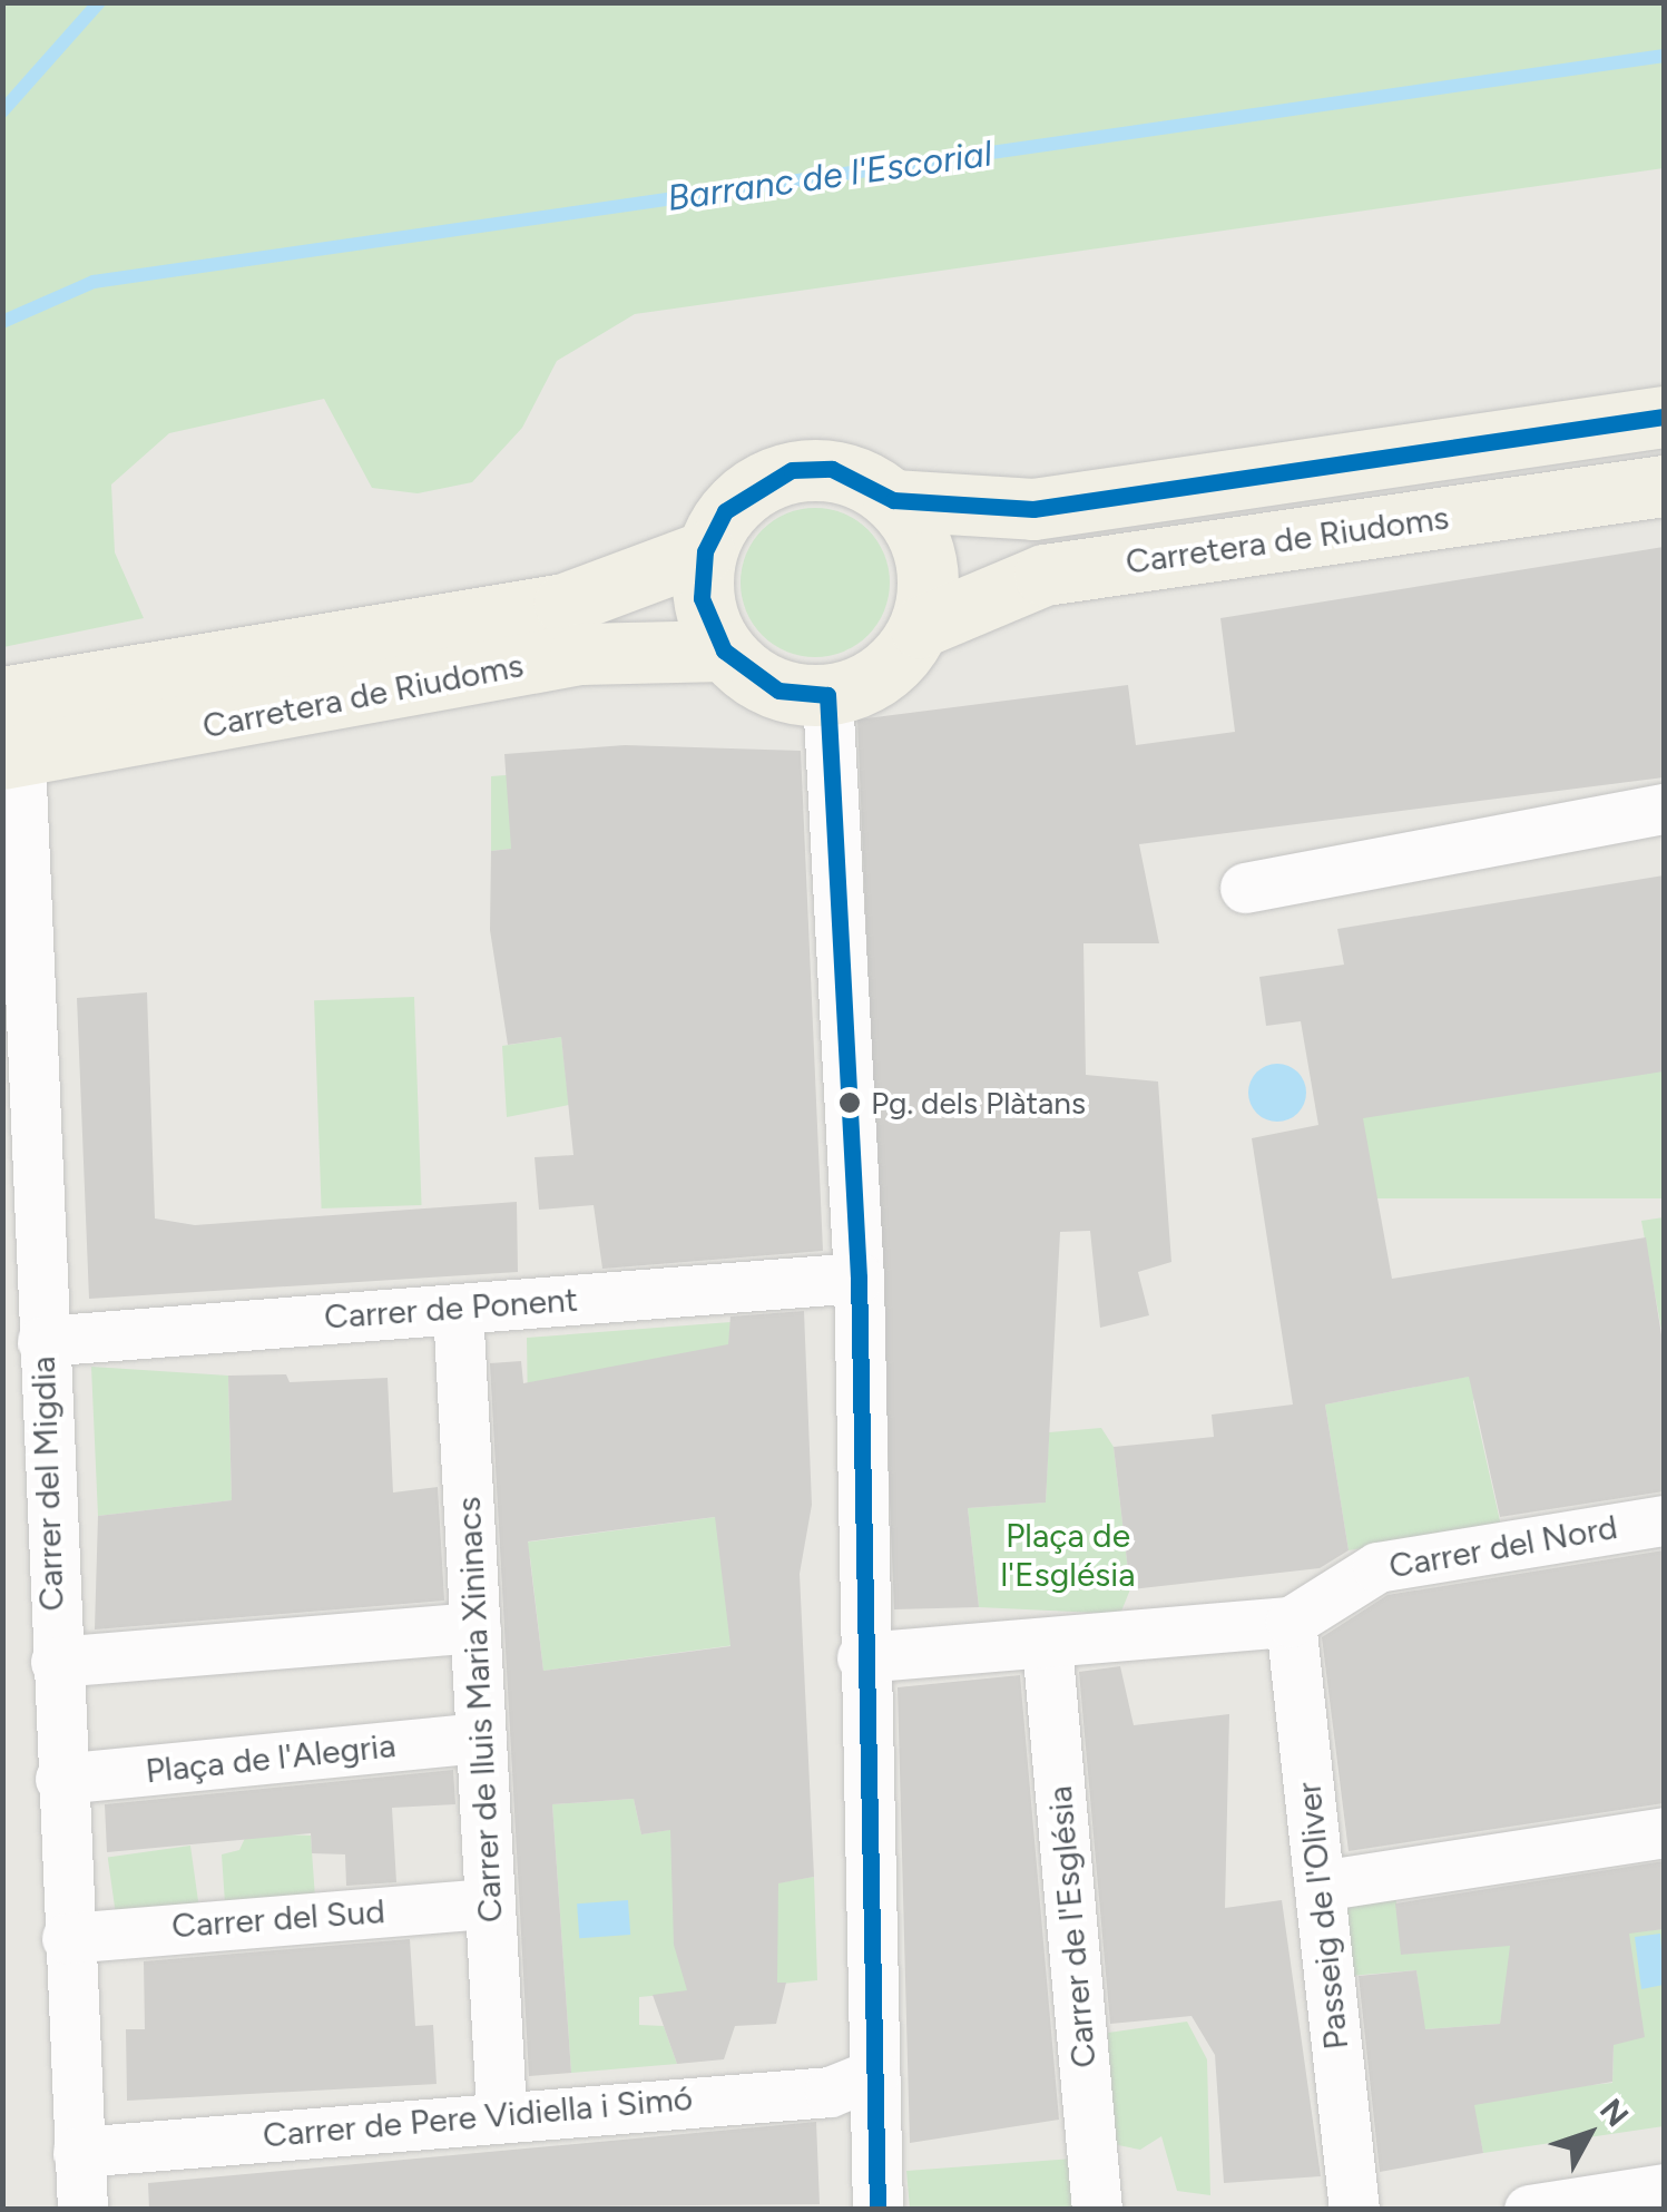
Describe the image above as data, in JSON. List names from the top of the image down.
{
  "streets": {
    "main road": ["Carretera de Riudoms"],
    "street": [
      "Carrer de Ponent",
      "Carrer del Migdia",
      "Carrer del Nord",
      "Carrer de lluis Maria Xininacs",
      "Plaça de l'Alegria",
      "Passeig de l'Oliver",
      "Carrer del Sud",
      "Carrer de l'Església",
      "Carrer de Pere Vidiella i Simó"
    ]
  },
  "crossings": [
    ["Carretera de Riudoms", "Carrer del Migdia"],
    ["Carrer de Ponent", "Carrer del Migdia"],
    ["Carrer de Ponent", "Carrer de lluis Maria Xininacs"],
    ["Carrer del Migdia", "Plaça de l'Alegria"],
    ["Carrer del Migdia", "Carrer del Sud"],
    ["Carrer del Migdia", "Carrer de Pere Vidiella i Simó"],
    ["Carrer del Nord", "Passeig de l'Oliver"],
    ["Carrer de lluis Maria Xininacs", "Plaça de l'Alegria"],
    ["Carrer de lluis Maria Xininacs", "Carrer del Sud"],
    ["Carrer de lluis Maria Xininacs", "Carrer de Pere Vidiella i Simó"]
  ],
  "water": ["Barranc de l'Escorial"],
  "parks": ["Plaça de l'Església"],
  "places": ["Pg. dels Plàtans"],
  "north": "top right"
}
